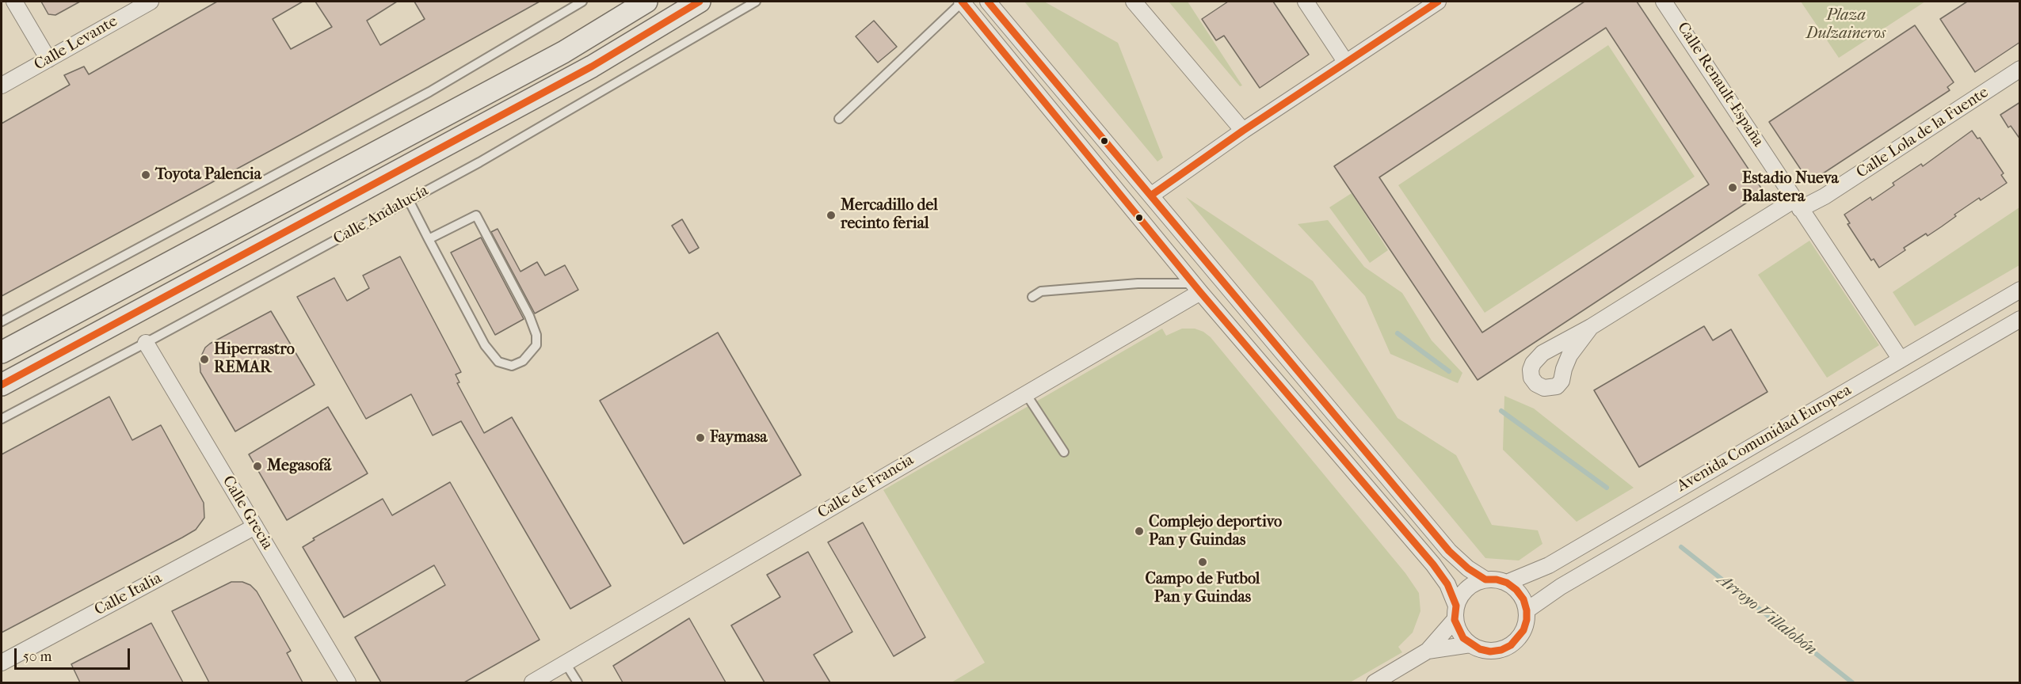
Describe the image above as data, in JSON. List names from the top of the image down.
{
  "streets": {
    "main road": ["Calle Andalucía"],
    "street": [
      "Calle Levante",
      "Calle Renault-España",
      "Calle Lola de la Fuente",
      "Avenida Comunidad Europea",
      "Calle de Francia",
      "Calle Grecia",
      "Calle Italia"
    ]
  },
  "crossings": [
    ["Calle Renault-España", "Calle Lola de la Fuente"],
    ["Calle Renault-España", "Avenida Comunidad Europea"],
    ["Calle Andalucía", "Calle Grecia"],
    ["Calle Grecia", "Calle Italia"]
  ],
  "water": ["Arroyo Villalobón"],
  "parks": ["Plaza Dulzaineros"],
  "places": [
    "Toyota Palencia",
    "Estadio Nueva Balastera",
    "Mercadillo del recinto ferial",
    "Hiperrastro REMAR",
    "Faymasa",
    "Megasofá",
    "Complejo deportivo Pan y Guindas",
    "Campo de Futbol Pan y Guindas"
  ],
  "scale_bar": "50 m"
}
